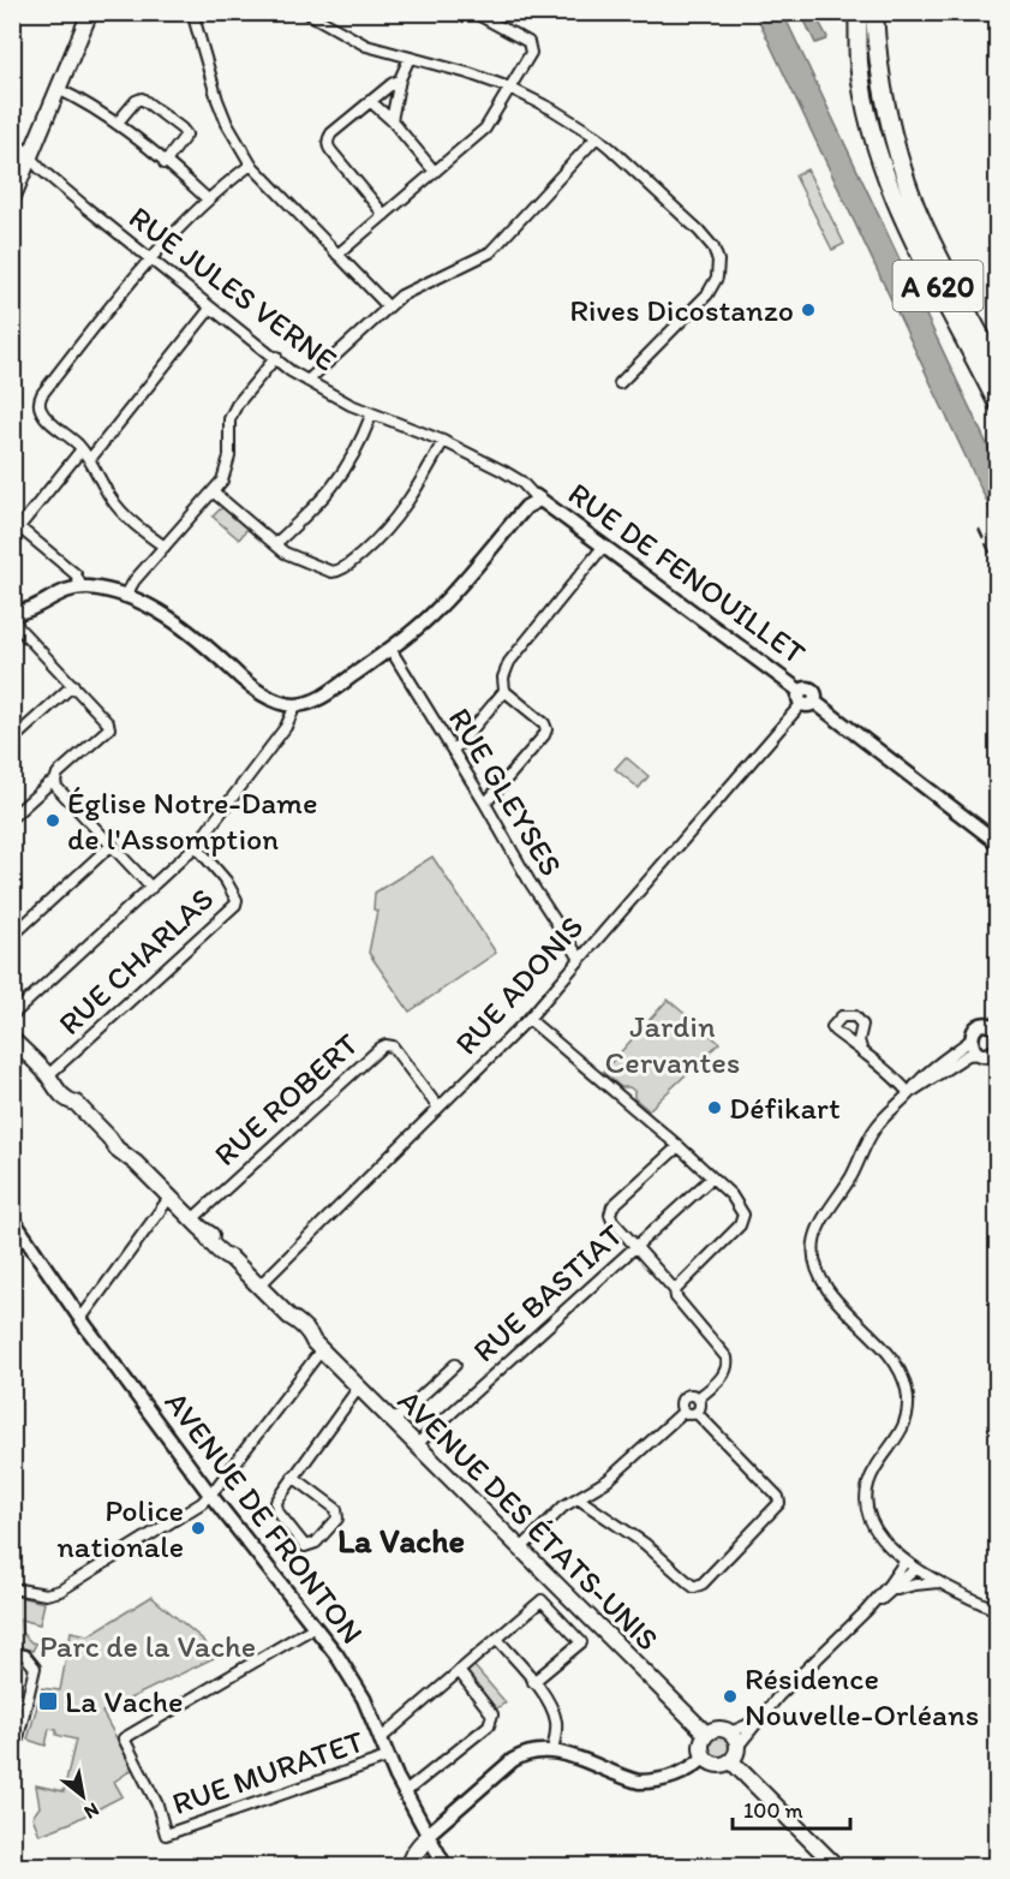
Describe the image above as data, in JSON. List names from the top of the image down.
{
  "streets": {
    "highway": ["A 620"],
    "main road": ["AVENUE DES ÉTATS-UNIS"],
    "street": [
      "RUE JULES VERNE",
      "RUE DE FENOUILLET",
      "RUE GLEYSES",
      "RUE CHARLAS",
      "RUE ADONIS",
      "RUE ROBERT",
      "RUE BASTIAT",
      "AVENUE DE FRONTON",
      "RUE MURATET"
    ]
  },
  "crossings": [
    ["RUE JULES VERNE", "RUE DE FENOUILLET"],
    ["RUE DE FENOUILLET", "RUE GLEYSES"],
    ["RUE DE FENOUILLET", "RUE ADONIS"],
    ["RUE GLEYSES", "RUE ADONIS"],
    ["RUE CHARLAS", "AVENUE DES ÉTATS-UNIS"],
    ["RUE ADONIS", "RUE ROBERT"],
    ["RUE ADONIS", "AVENUE DES ÉTATS-UNIS"],
    ["RUE ROBERT", "AVENUE DES ÉTATS-UNIS"],
    ["RUE BASTIAT", "AVENUE DES ÉTATS-UNIS"],
    ["AVENUE DE FRONTON", "RUE MURATET"]
  ],
  "districts": ["La Vache"],
  "parks": ["Jardin Cervantes", "Parc de la Vache"],
  "places": {
    "other": [
      "Rives Dicostanzo",
      "Église Notre-Dame de l'Assomption",
      "Défikart",
      "Police nationale",
      "Résidence Nouvelle-Orléans"
    ],
    "transit": ["La Vache"]
  },
  "scale_bar": "100 m",
  "north": "bottom right"
}
